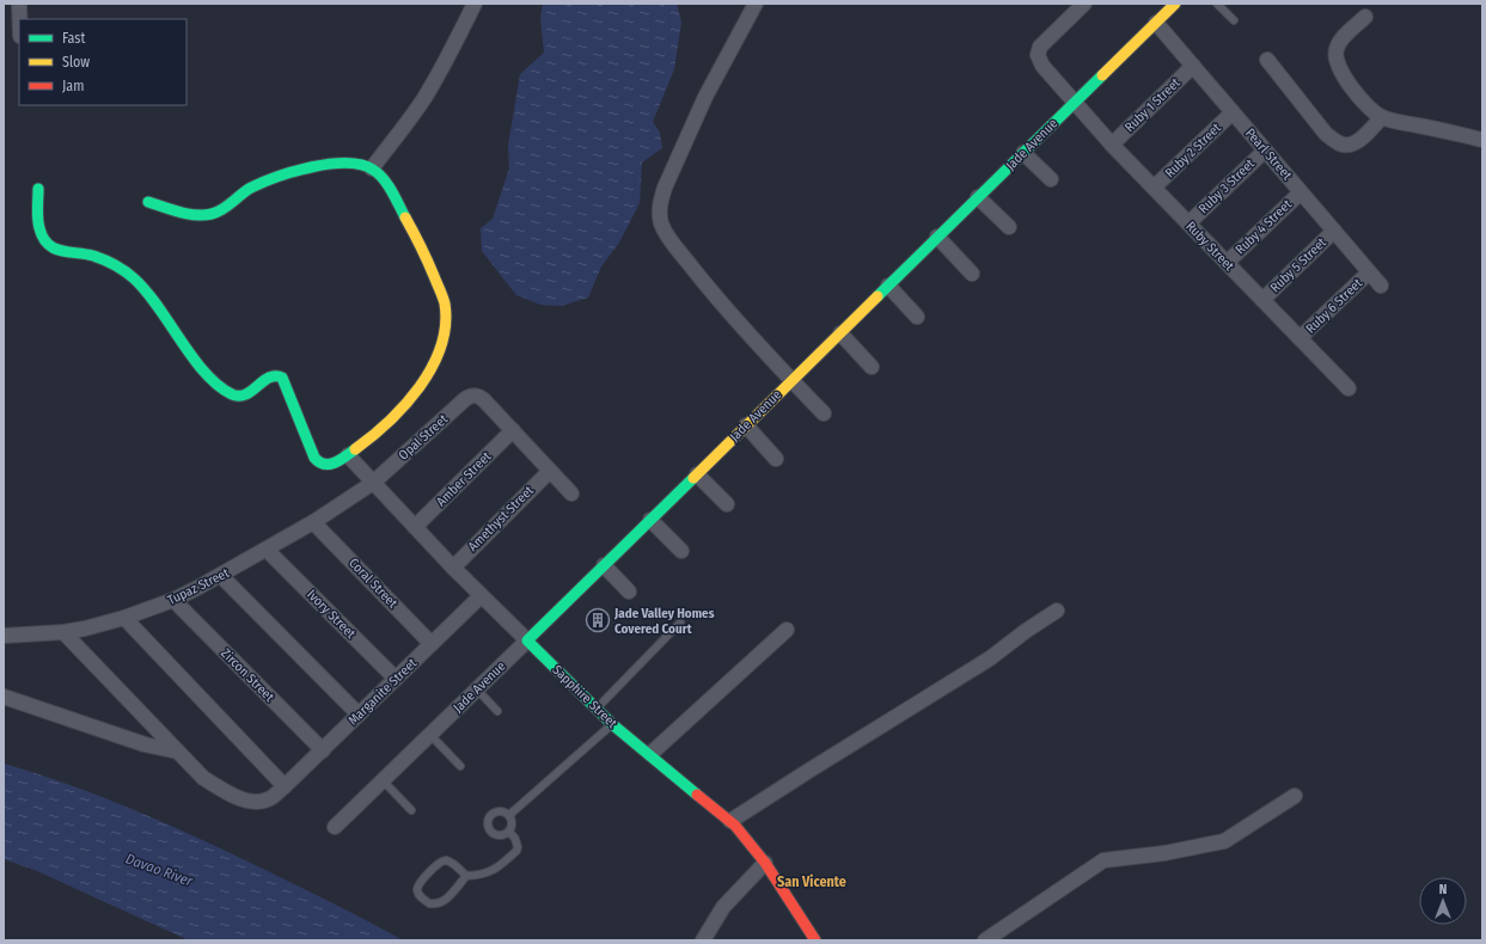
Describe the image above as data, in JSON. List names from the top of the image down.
{
  "streets": {
    "street": [
      "Ruby 1 Street",
      "Jade Avenue",
      "Ruby 2 Street",
      "Pearl Street",
      "Ruby 3 Street",
      "Ruby 4 Street",
      "Ruby Street",
      "Ruby 5 Street",
      "Ruby 6 Street",
      "Opal Street",
      "Amber Street",
      "Amethyst Street",
      "Coral Street",
      "Tupaz Street",
      "Ivory Street",
      "Zircon Street",
      "Marganite Street",
      "Sapphire Street"
    ]
  },
  "crossings": [
    ["Ruby 1 Street", "Pearl Street"],
    ["Ruby 1 Street", "Ruby Street"],
    ["Jade Avenue", "Pearl Street"],
    ["Jade Avenue", "Ruby Street"],
    ["Jade Avenue", "Sapphire Street"],
    ["Ruby 2 Street", "Pearl Street"],
    ["Ruby 2 Street", "Ruby Street"],
    ["Pearl Street", "Ruby 3 Street"],
    ["Pearl Street", "Ruby 4 Street"],
    ["Pearl Street", "Ruby 5 Street"],
    ["Pearl Street", "Ruby 6 Street"],
    ["Ruby 3 Street", "Ruby Street"],
    ["Ruby 4 Street", "Ruby Street"],
    ["Ruby Street", "Ruby 5 Street"],
    ["Ruby Street", "Ruby 6 Street"],
    ["Opal Street", "Amber Street"],
    ["Opal Street", "Tupaz Street"],
    ["Opal Street", "Sapphire Street"],
    ["Amber Street", "Sapphire Street"],
    ["Amethyst Street", "Sapphire Street"],
    ["Coral Street", "Tupaz Street"],
    ["Coral Street", "Marganite Street"],
    ["Tupaz Street", "Ivory Street"],
    ["Tupaz Street", "Zircon Street"],
    ["Tupaz Street", "Marganite Street"],
    ["Tupaz Street", "Sapphire Street"],
    ["Ivory Street", "Marganite Street"],
    ["Zircon Street", "Marganite Street"],
    ["Marganite Street", "Sapphire Street"]
  ],
  "districts": ["San Vicente"],
  "water": ["Davao River"],
  "places": {
    "building": ["Jade Valley Homes Covered Court"]
  },
  "legend": ["Fast", "Slow", "Jam"],
  "north": "top"
}
